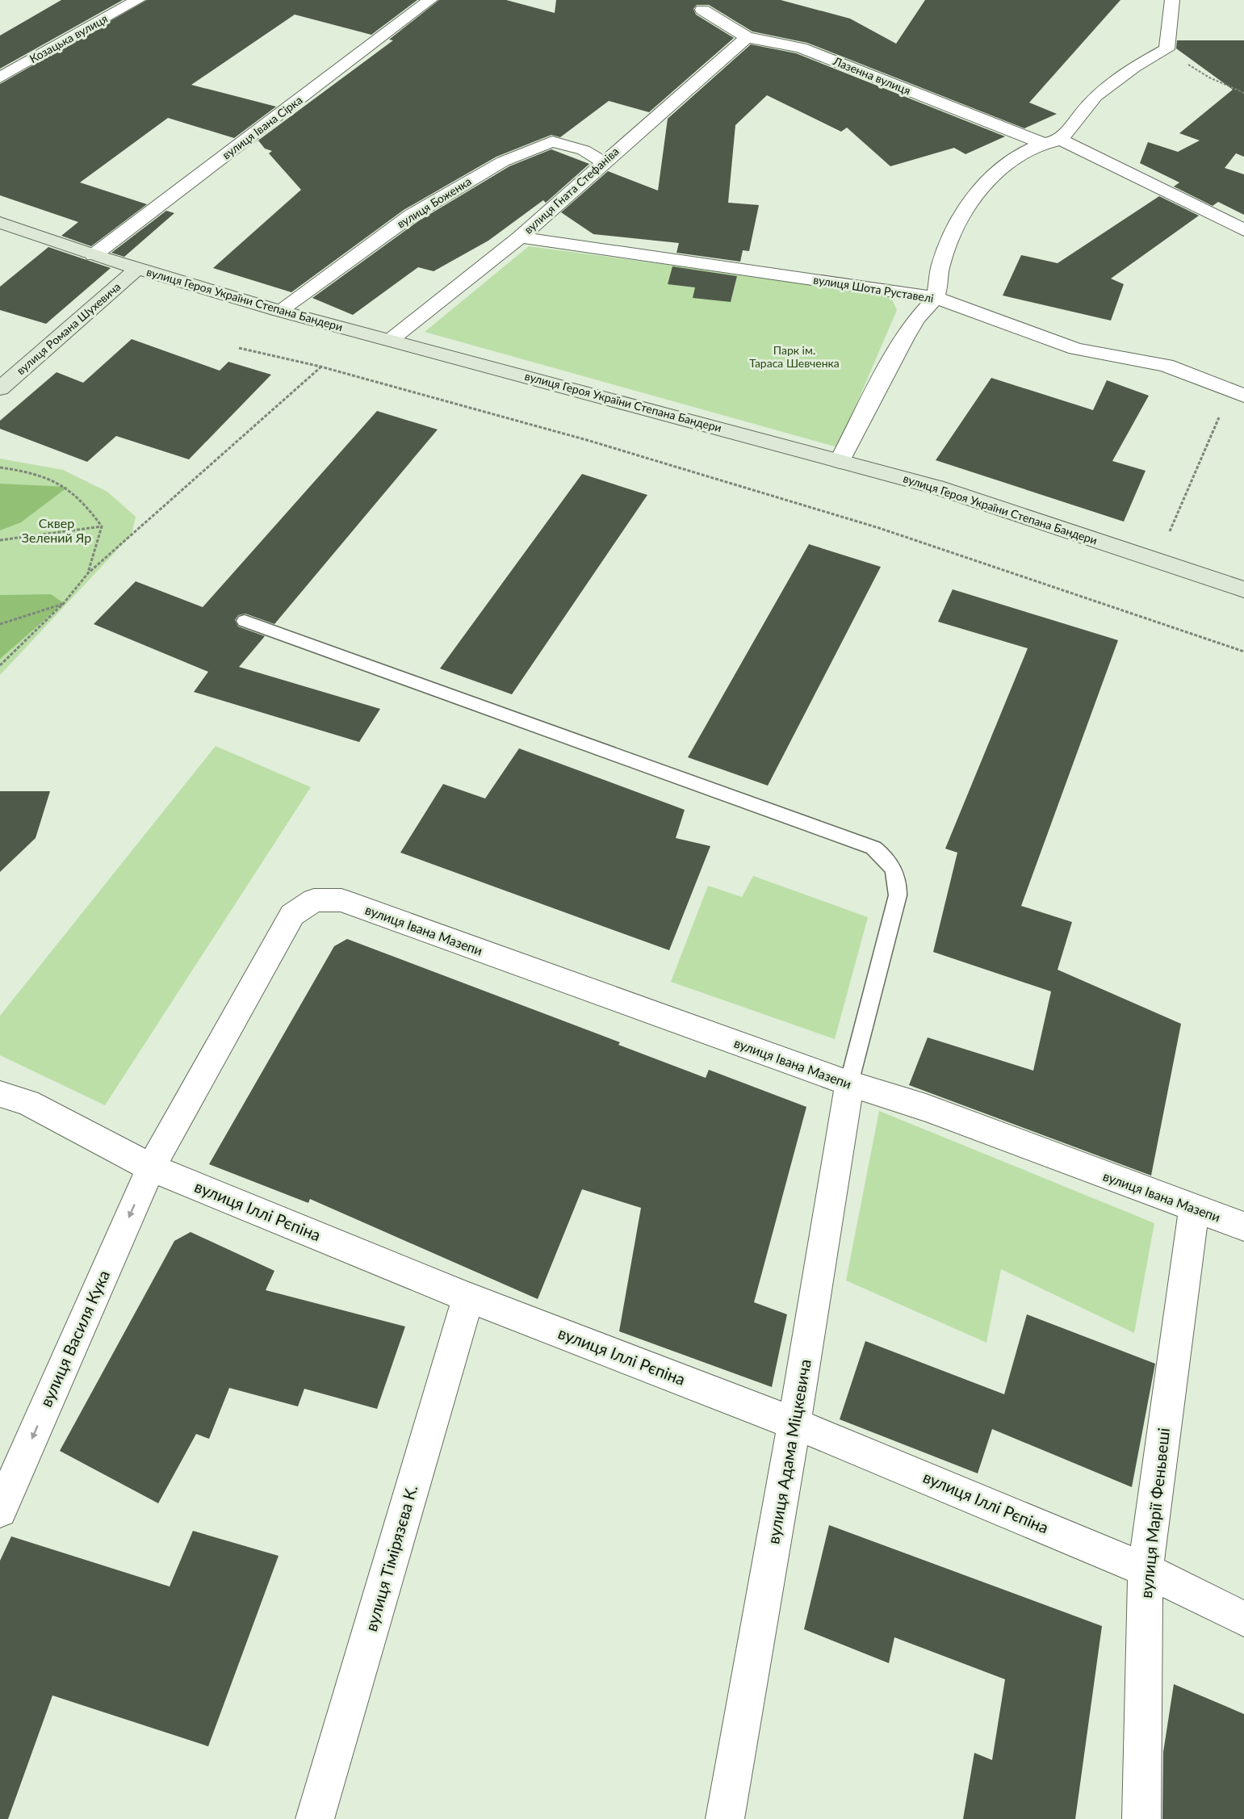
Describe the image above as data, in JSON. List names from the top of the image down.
{
  "streets": {
    "main road": ["вулиця Героя України Степана Бандери", "вулиця Романа Шухевича"],
    "street": [
      "Козацька вулиця",
      "Лазенна вулиця",
      "вулиця Івана Сірка",
      "вулиця Гната Стефаніва",
      "вулиця Боженка",
      "вулиця Шота Руставелі",
      "вулиця Івана Мазепи",
      "вулиця Іллі Рєпіна",
      "вулиця Василя Кука",
      "вулиця Адама Міцкевича",
      "вулиця Марії Феньвеші",
      "вулиця Тімірязєва К."
    ]
  },
  "crossings": [
    ["Лазенна вулиця", "вулиця Гната Стефаніва"],
    ["вулиця Івана Сірка", "вулиця Героя України Степана Бандери"],
    ["вулиця Гната Стефаніва", "вулиця Боженка"],
    ["вулиця Гната Стефаніва", "вулиця Шота Руставелі"],
    ["вулиця Гната Стефаніва", "вулиця Героя України Степана Бандери"],
    ["вулиця Боженка", "вулиця Героя України Степана Бандери"],
    ["вулиця Героя України Степана Бандери", "вулиця Романа Шухевича"],
    ["вулиця Івана Мазепи", "вулиця Іллі Рєпіна"],
    ["вулиця Івана Мазепи", "вулиця Василя Кука"],
    ["вулиця Івана Мазепи", "вулиця Адама Міцкевича"],
    ["вулиця Івана Мазепи", "вулиця Марії Феньвеші"],
    ["вулиця Іллі Рєпіна", "вулиця Василя Кука"],
    ["вулиця Іллі Рєпіна", "вулиця Адама Міцкевича"],
    ["вулиця Іллі Рєпіна", "вулиця Марії Феньвеші"],
    ["вулиця Іллі Рєпіна", "вулиця Тімірязєва К."]
  ],
  "one_way": ["вулиця Василя Кука"],
  "parks": ["Парк ім. Тараса Шевченка", "Сквер Зелений Яр"]
}
